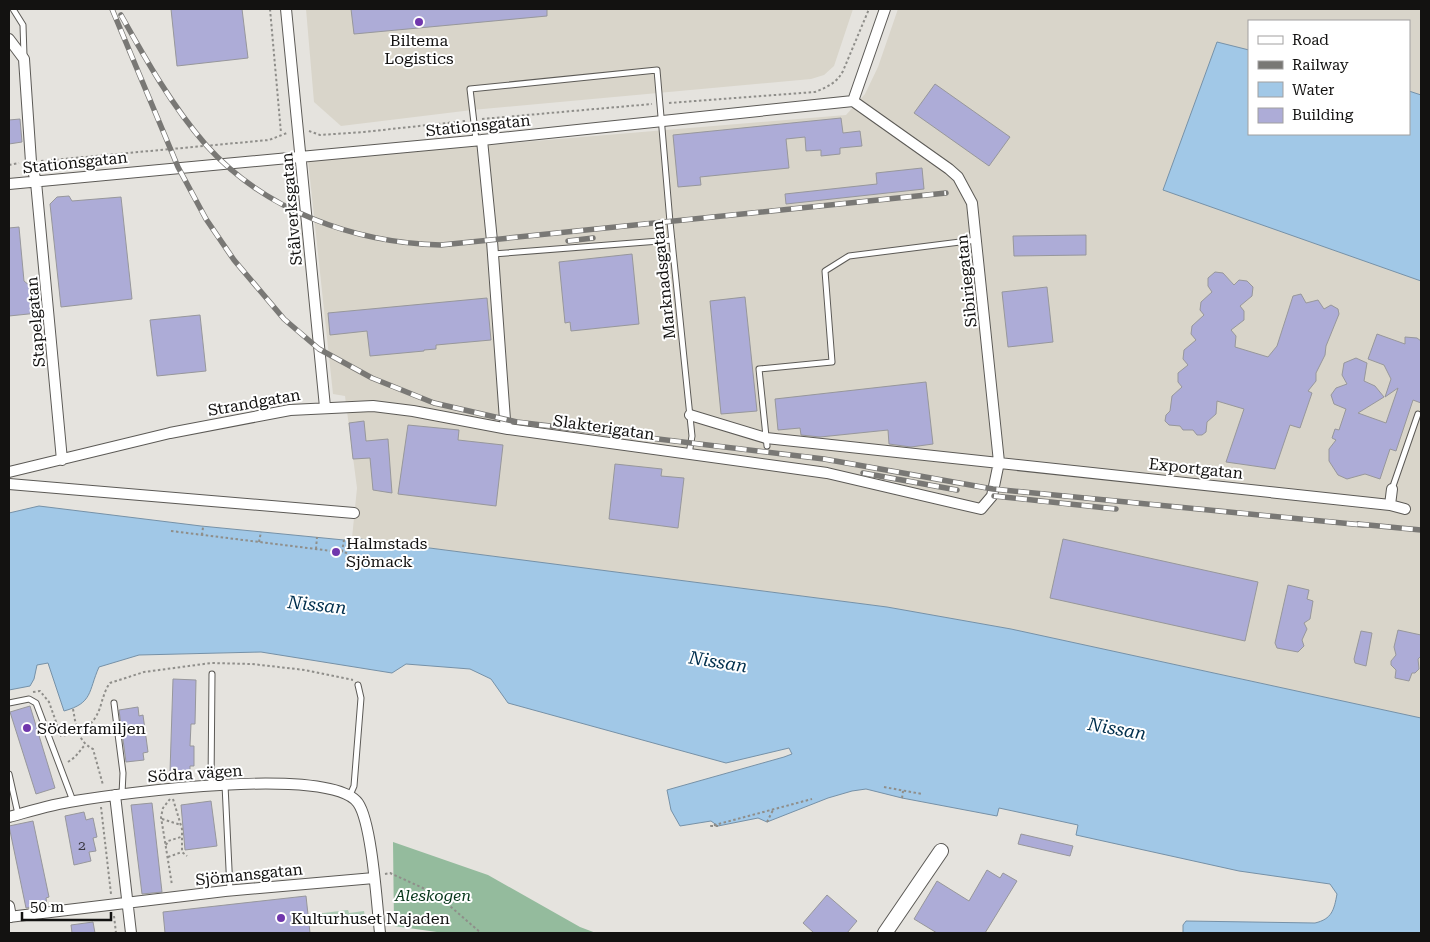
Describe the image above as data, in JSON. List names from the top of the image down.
{
  "streets": {
    "street": [
      "Stationsgatan",
      "Stålverksgatan",
      "Sibiriegatan",
      "Stapelgatan",
      "Strandgatan",
      "Slakterigatan",
      "Exportgatan",
      "Södra vägen",
      "Sjömansgatan"
    ],
    "lane": ["Marknadsgatan"]
  },
  "crossings": [
    ["Stationsgatan", "Stålverksgatan"],
    ["Stationsgatan", "Marknadsgatan"],
    ["Stationsgatan", "Sibiriegatan"],
    ["Stationsgatan", "Stapelgatan"],
    ["Stålverksgatan", "Strandgatan"],
    ["Marknadsgatan", "Slakterigatan"],
    ["Marknadsgatan", "Exportgatan"],
    ["Sibiriegatan", "Slakterigatan"],
    ["Sibiriegatan", "Exportgatan"],
    ["Stapelgatan", "Strandgatan"],
    ["Strandgatan", "Slakterigatan"]
  ],
  "water": ["Nissan"],
  "parks": ["Aleskogen"],
  "places": [
    "Biltema Logistics",
    "Halmstads Sjömack",
    "Söderfamiljen",
    "Kulturhuset Najaden"
  ],
  "house_numbers": ["2"],
  "legend": [
    "Road",
    "Railway",
    "Water",
    "Building"
  ],
  "scale_bar": "50 m"
}
